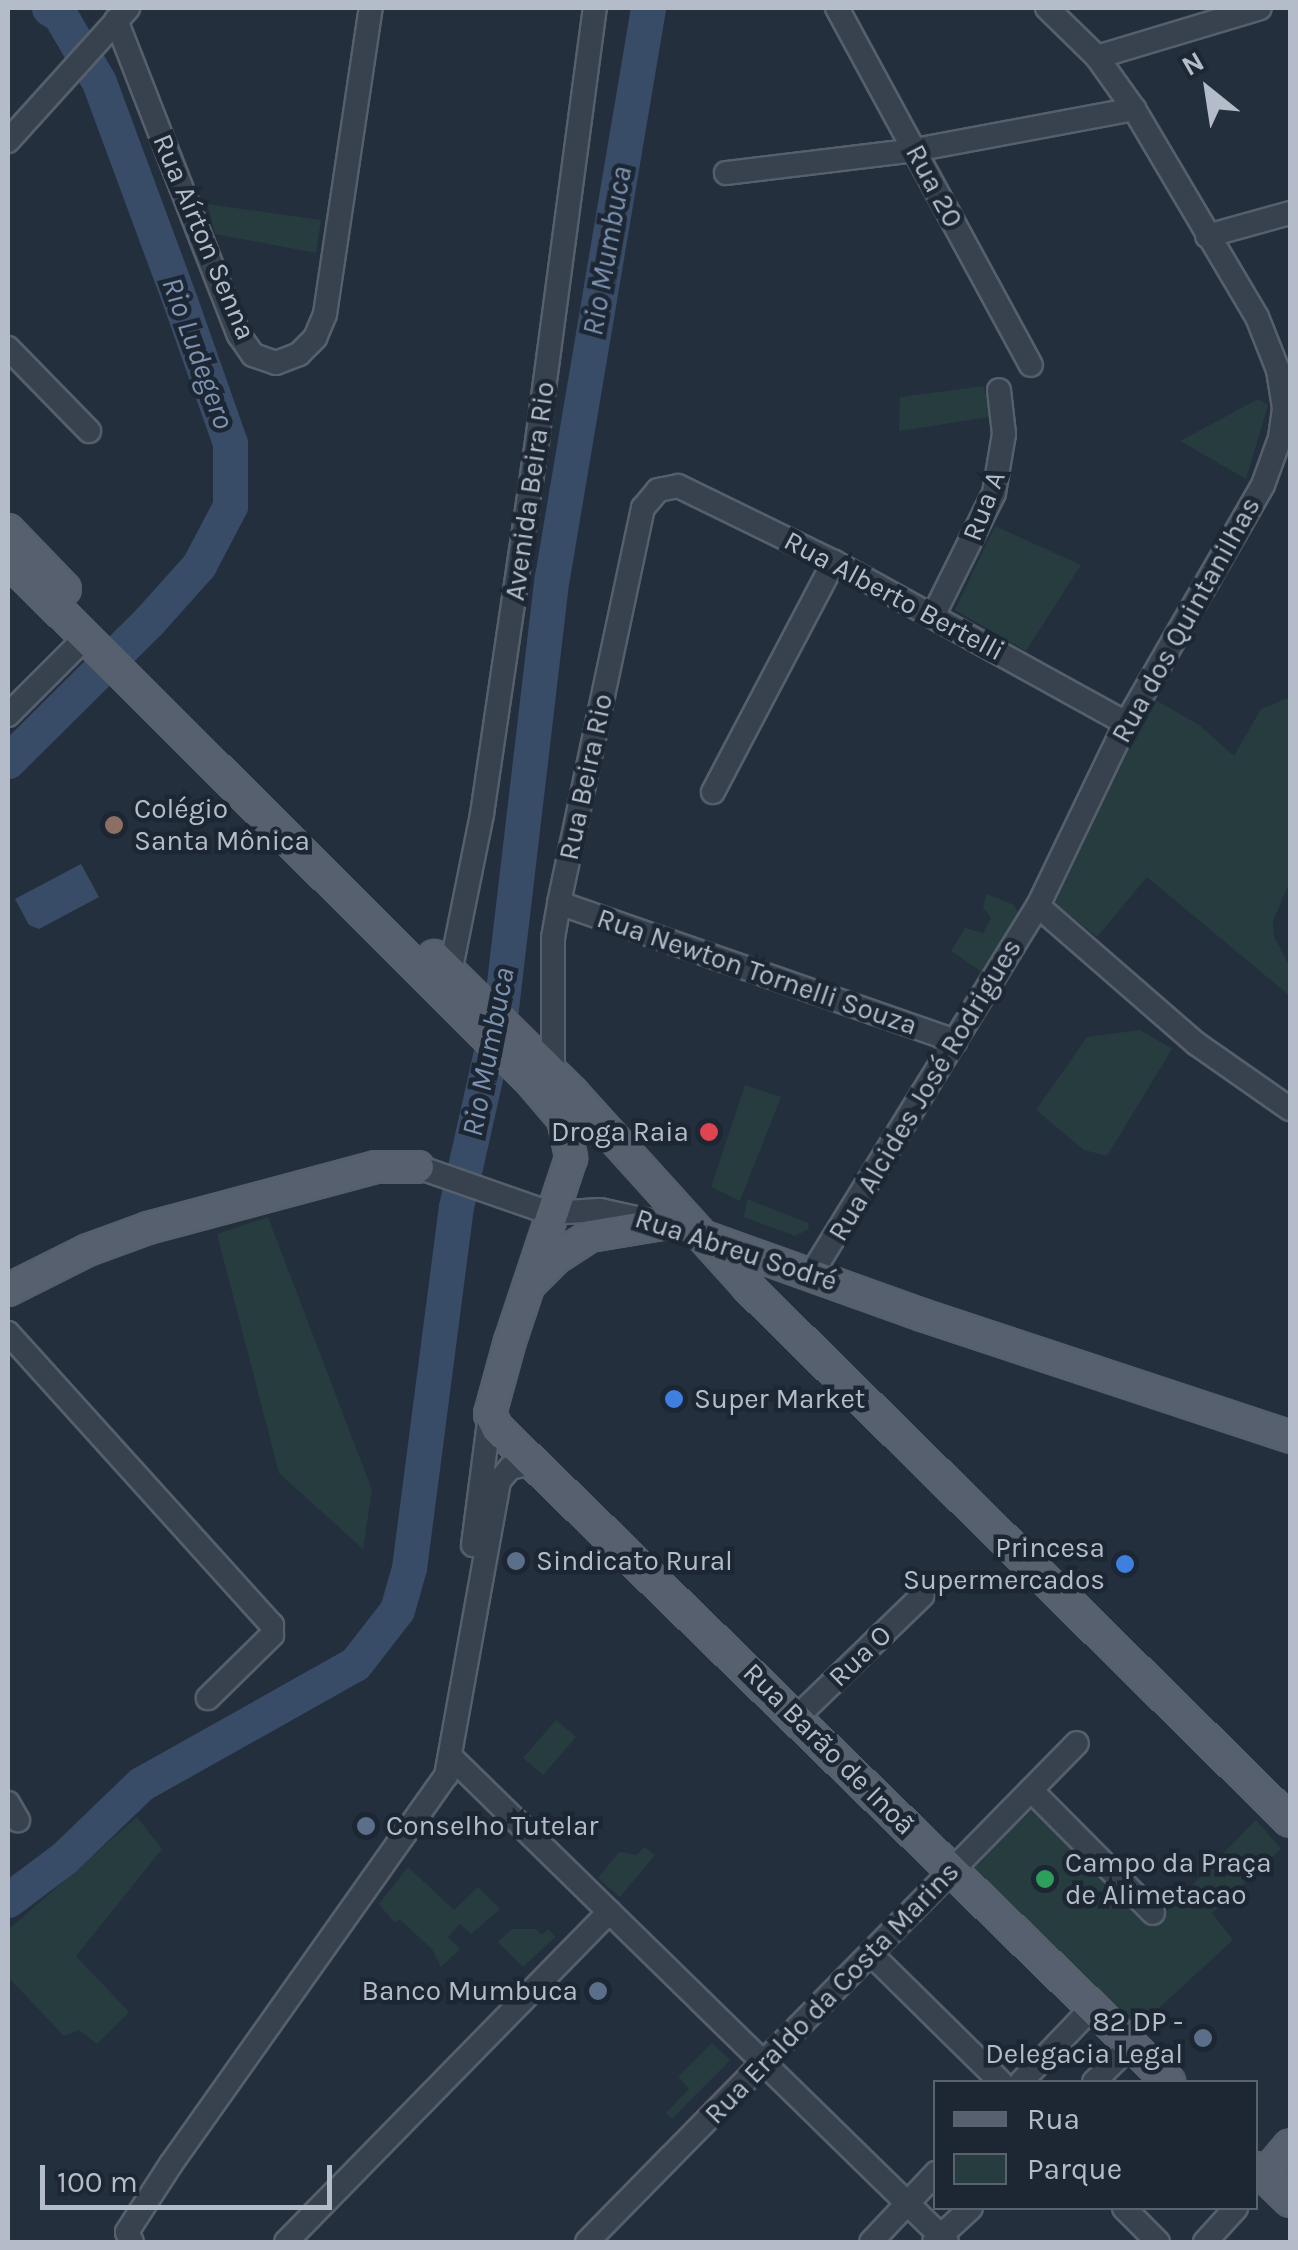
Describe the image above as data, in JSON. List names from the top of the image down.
{
  "streets": {
    "main road": ["Rua Abreu Sodré", "Rua Barão de Inoã"],
    "street": [
      "Rua 20",
      "Rua Aírton Senna",
      "Avenida Beira Rio",
      "Rua A",
      "Rua Alberto Bertelli",
      "Rua dos Quintanilhas",
      "Rua Beira Rio",
      "Rua Newton Tornelli Souza",
      "Rua Alcides José Rodrigues",
      "Rua O",
      "Rua Eraldo da Costa Marins"
    ]
  },
  "crossings": [
    ["Rua A", "Rua Alberto Bertelli"],
    ["Rua Alberto Bertelli", "Rua dos Quintanilhas"],
    ["Rua Alberto Bertelli", "Rua Beira Rio"],
    ["Rua dos Quintanilhas", "Rua Alcides José Rodrigues"],
    ["Rua Beira Rio", "Rua Newton Tornelli Souza"],
    ["Rua Newton Tornelli Souza", "Rua Alcides José Rodrigues"],
    ["Rua Alcides José Rodrigues", "Rua Abreu Sodré"],
    ["Rua O", "Rua Barão de Inoã"],
    ["Rua Barão de Inoã", "Rua Eraldo da Costa Marins"]
  ],
  "water": ["Rio Mumbuca", "Rio Ludegero"],
  "places": [
    "Colégio Santa Mônica",
    "Droga Raia",
    "Super Market",
    "Sindicato Rural",
    "Princesa Supermercados",
    "Conselho Tutelar",
    "Campo da Praça de Alimetacao",
    "Banco Mumbuca",
    "82 DP - Delegacia Legal"
  ],
  "legend": ["Rua", "Parque"],
  "scale_bar": "100 m",
  "north": "top left"
}
